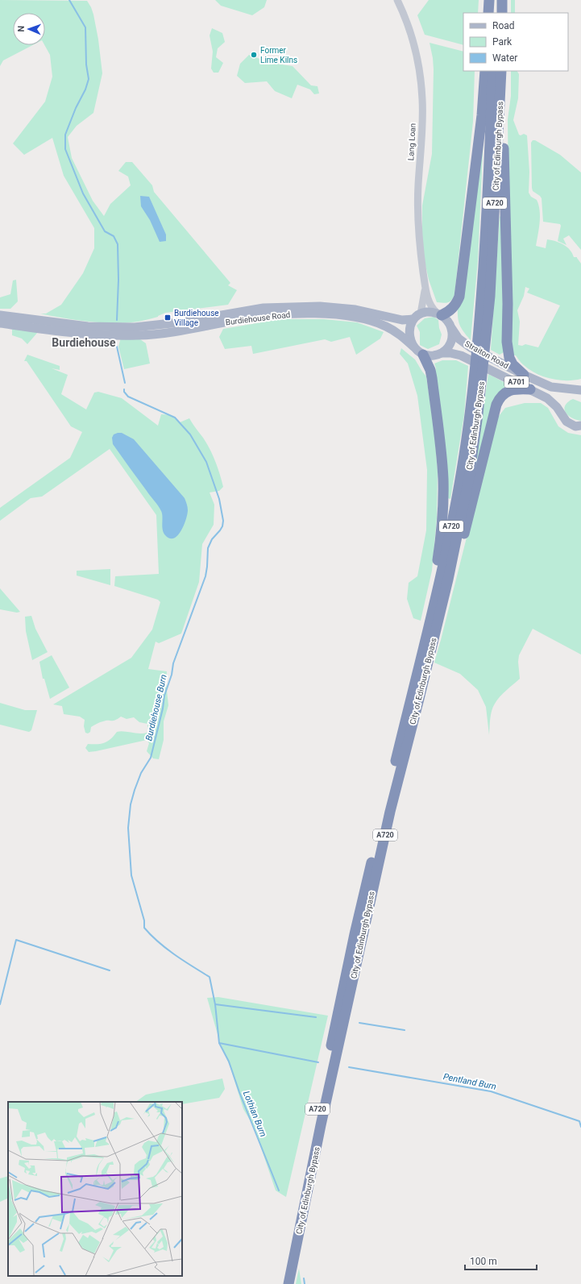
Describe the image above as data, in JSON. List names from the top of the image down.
{
  "streets": {
    "highway": ["City of Edinburgh Bypass", "A720"],
    "main road": ["Burdiehouse Road", "Straiton Road", "A701"],
    "street": ["Lang Loan"]
  },
  "crossings": [
    ["Lang Loan", "Burdiehouse Road"],
    ["Lang Loan", "Straiton Road"],
    ["Lang Loan", "A701"],
    ["Burdiehouse Road", "Straiton Road"],
    ["Burdiehouse Road", "A701"],
    ["Straiton Road", "A701"]
  ],
  "districts": ["Burdiehouse"],
  "water": ["Burdiehouse Burn", "Pentland Burn", "Lothian Burn"],
  "places": {
    "other": ["Former Lime Kilns"],
    "transit": ["Burdiehouse Village"]
  },
  "legend": ["Road", "Park", "Water"],
  "scale_bar": "100 m",
  "north": "left"
}
